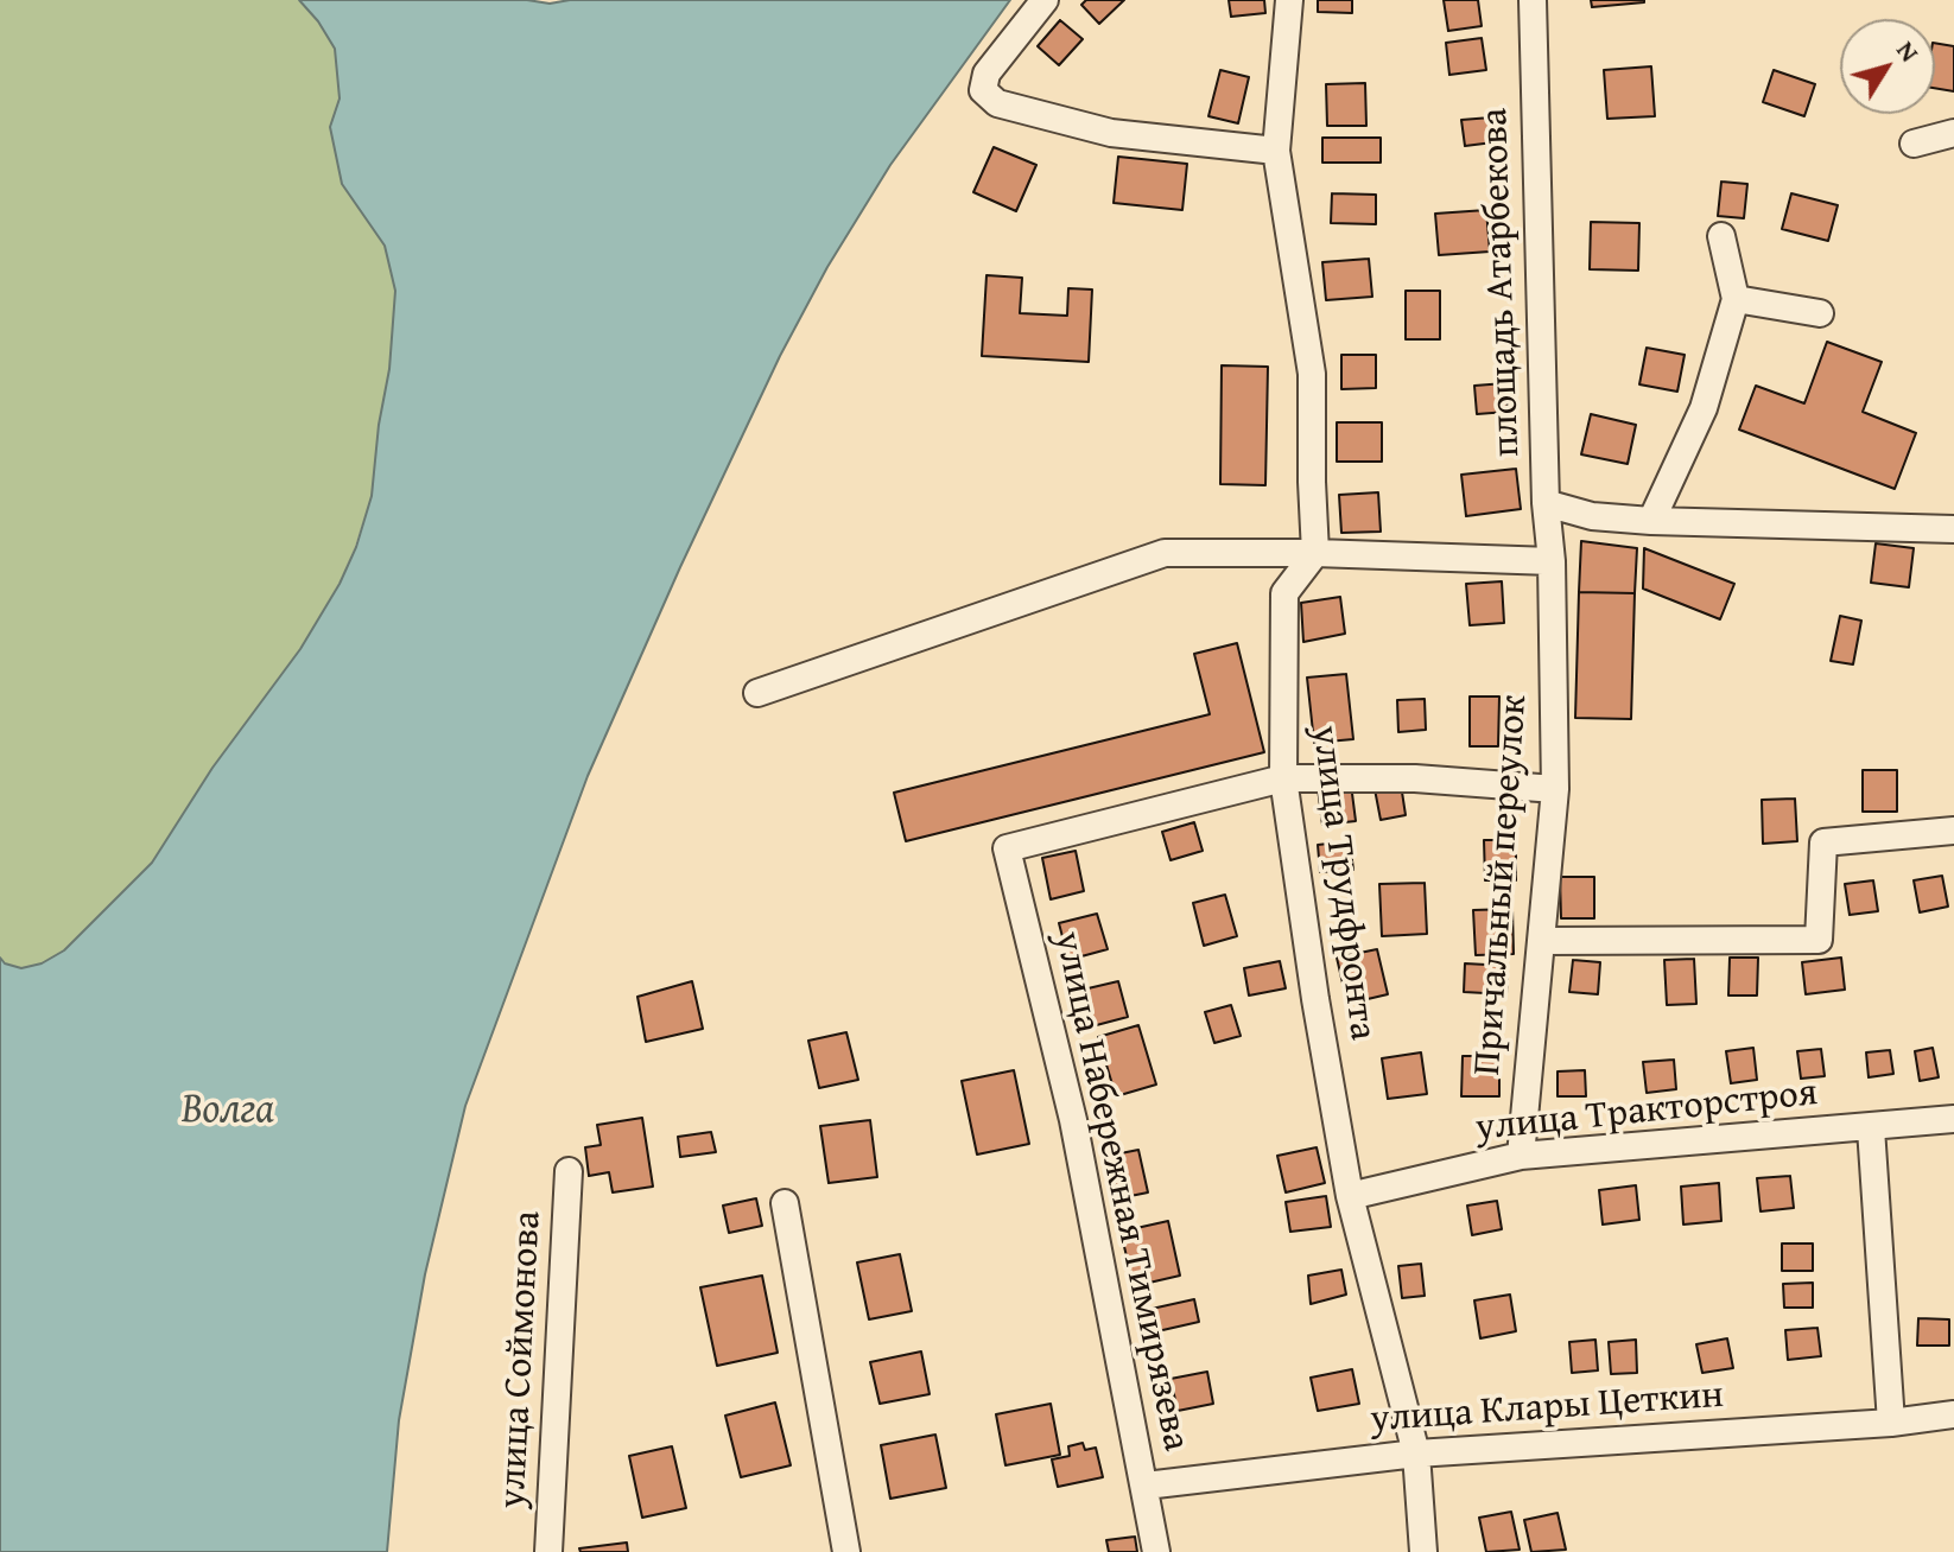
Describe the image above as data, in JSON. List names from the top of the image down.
{
  "streets": {
    "street": [
      "площадь Атарбекова",
      "улица Трудфронта",
      "Причальный переулок",
      "улица Тракторстроя",
      "улица Набережная Тимирязева",
      "улица Соймонова",
      "улица Клары Цеткин"
    ]
  },
  "crossings": [
    ["площадь Атарбекова", "Причальный переулок"],
    ["улица Трудфронта", "улица Тракторстроя"],
    ["улица Трудфронта", "улица Набережная Тимирязева"],
    ["улица Трудфронта", "улица Клары Цеткин"],
    ["Причальный переулок", "улица Тракторстроя"],
    ["улица Набережная Тимирязева", "улица Клары Цеткин"]
  ],
  "water": ["Волга"],
  "north": "top right"
}
